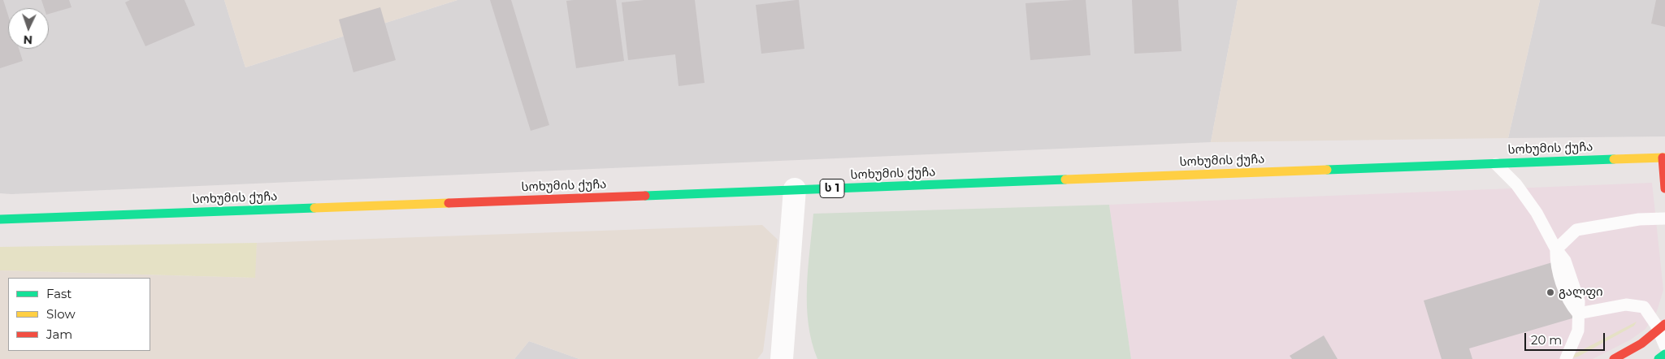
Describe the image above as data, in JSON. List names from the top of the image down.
{
  "streets": {
    "main road": ["სოხუმის ქუჩა", "ს 1"]
  },
  "places": ["გალფი"],
  "legend": ["Fast", "Slow", "Jam"],
  "scale_bar": "20 m",
  "north": "bottom"
}
